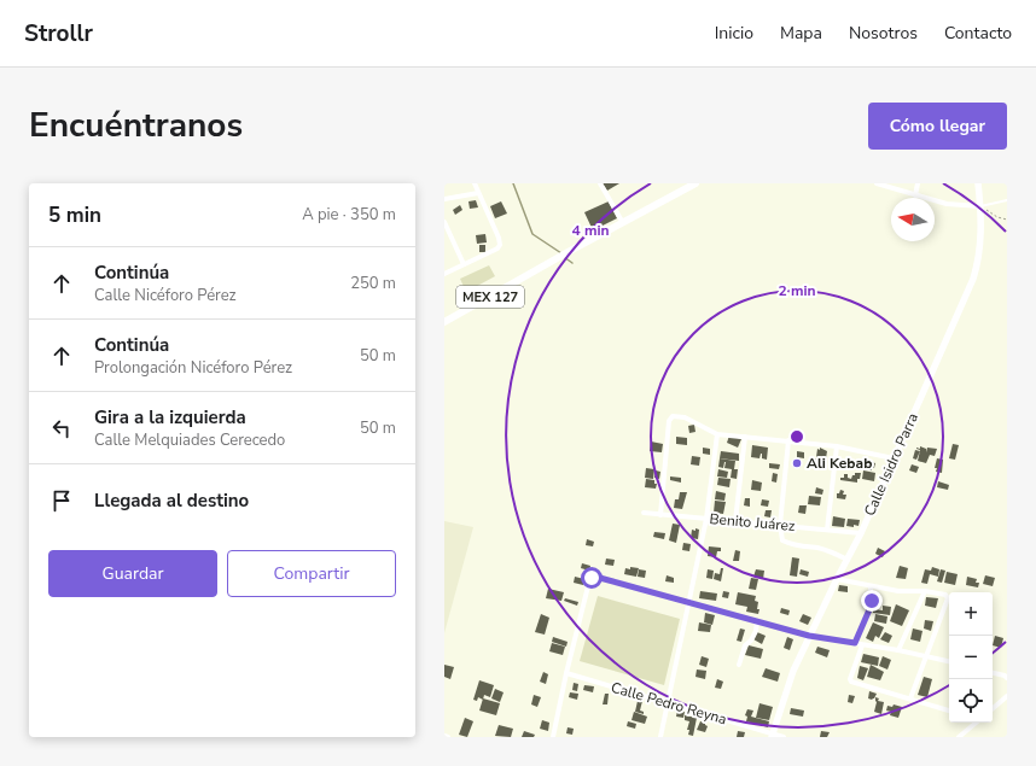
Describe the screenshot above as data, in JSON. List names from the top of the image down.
{
  "streets": {
    "main road": ["MEX 127"],
    "street": ["Calle Isidro Parra", "Benito Juárez", "Calle Pedro Reyna"]
  },
  "crossings": [
    ["Calle Isidro Parra", "Benito Juárez"],
    ["Calle Isidro Parra", "Calle Pedro Reyna"]
  ],
  "places": ["Ali Kebab"],
  "north": "left",
  "page": {
    "header": "Strollr",
    "nav": [
      "Inicio",
      "Mapa",
      "Nosotros",
      "Contacto"
    ],
    "title": "Encuéntranos",
    "buttons": [
      "Cómo llegar",
      ["Guardar", "Compartir"]
    ],
    "heading": ["5 min", "A pie · 350 m"],
    "list": [
      ["Continúa", "Calle Nicéforo Pérez", "250 m"],
      ["Continúa", "Prolongación Nicéforo Pérez", "50 m"],
      ["Gira a la izquierda", "Calle Melquiades Cerecedo", "50 m"],
      "Llegada al destino"
    ],
    "map_buttons": ["+", "−"]
  },
  "rings": ["4 min", "2 min"]
}
